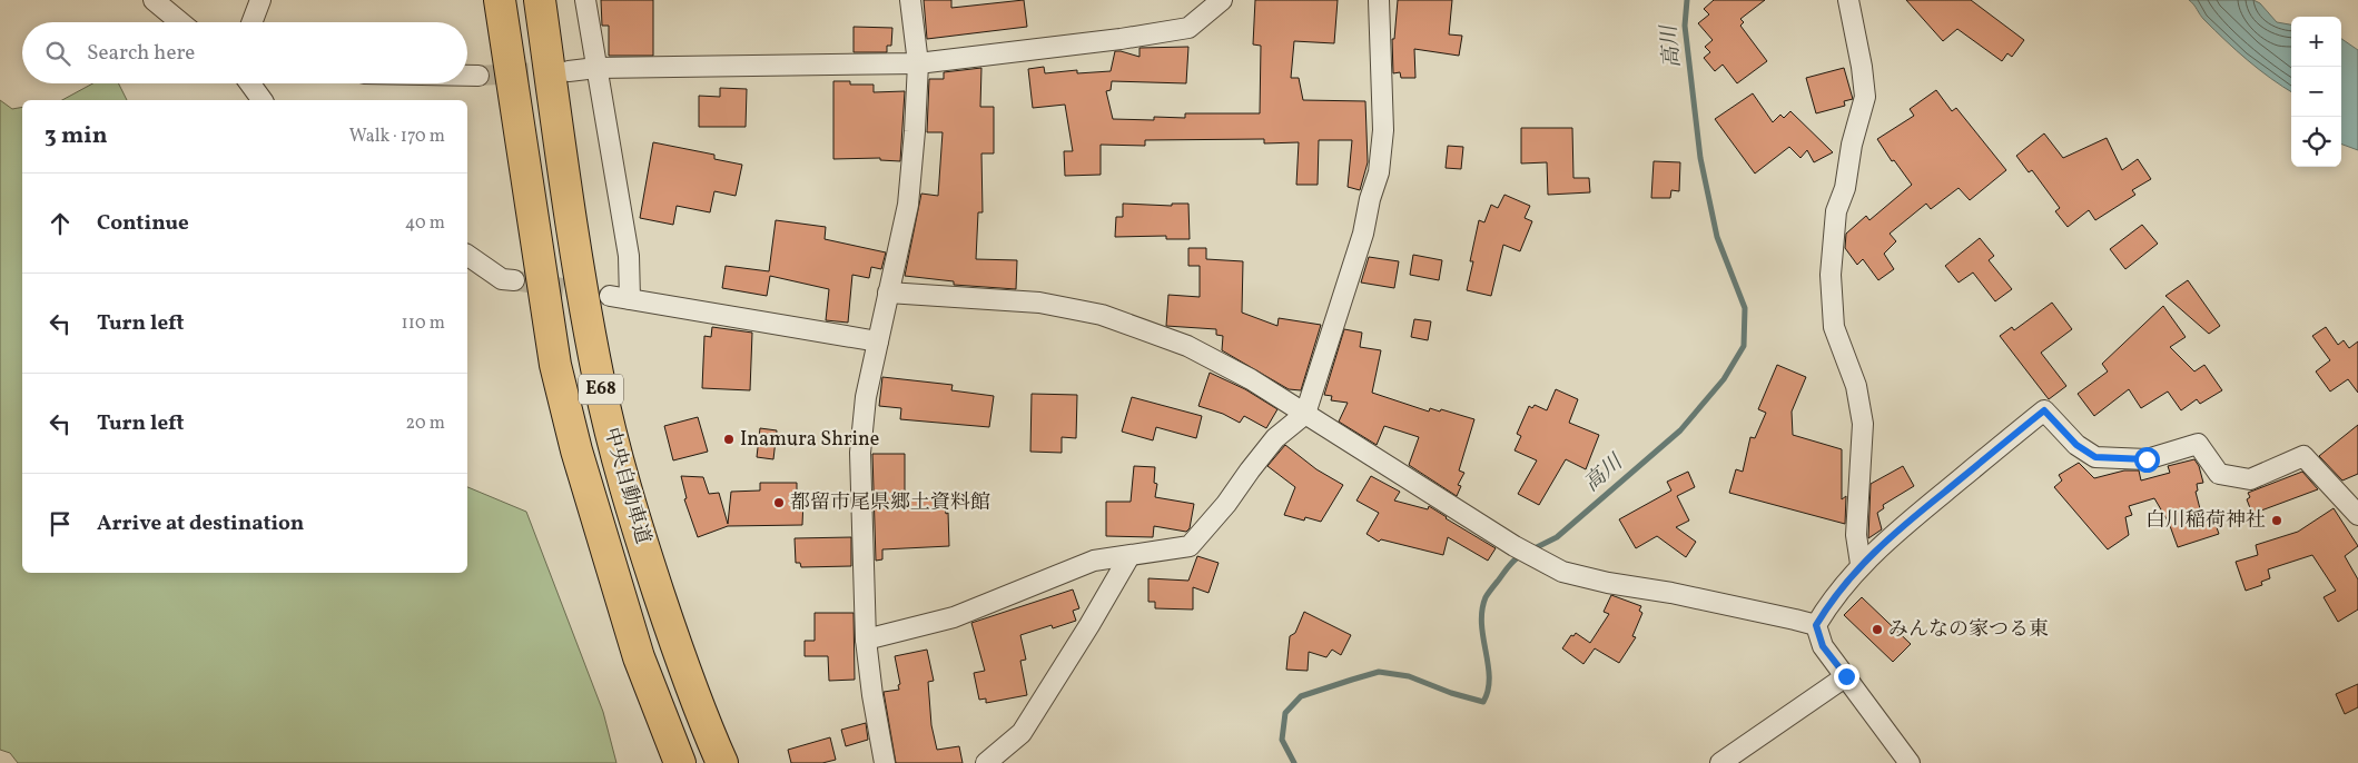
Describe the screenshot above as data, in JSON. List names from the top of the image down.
{
  "streets": {
    "highway": ["E68", "中央自動車道"]
  },
  "water": ["高川"],
  "places": [
    "Inamura Shrine",
    "都留市尾県郷土資料館",
    "白川稲荷神社",
    "みんなの家つる東"
  ],
  "page": {
    "map_buttons": ["+", "−"],
    "search": "Search here",
    "heading": ["3 min", "Walk · 170 m"],
    "list": [
      ["Continue", "40 m"],
      ["Turn left", "110 m"],
      ["Turn left", "20 m"],
      "Arrive at destination"
    ]
  }
}
